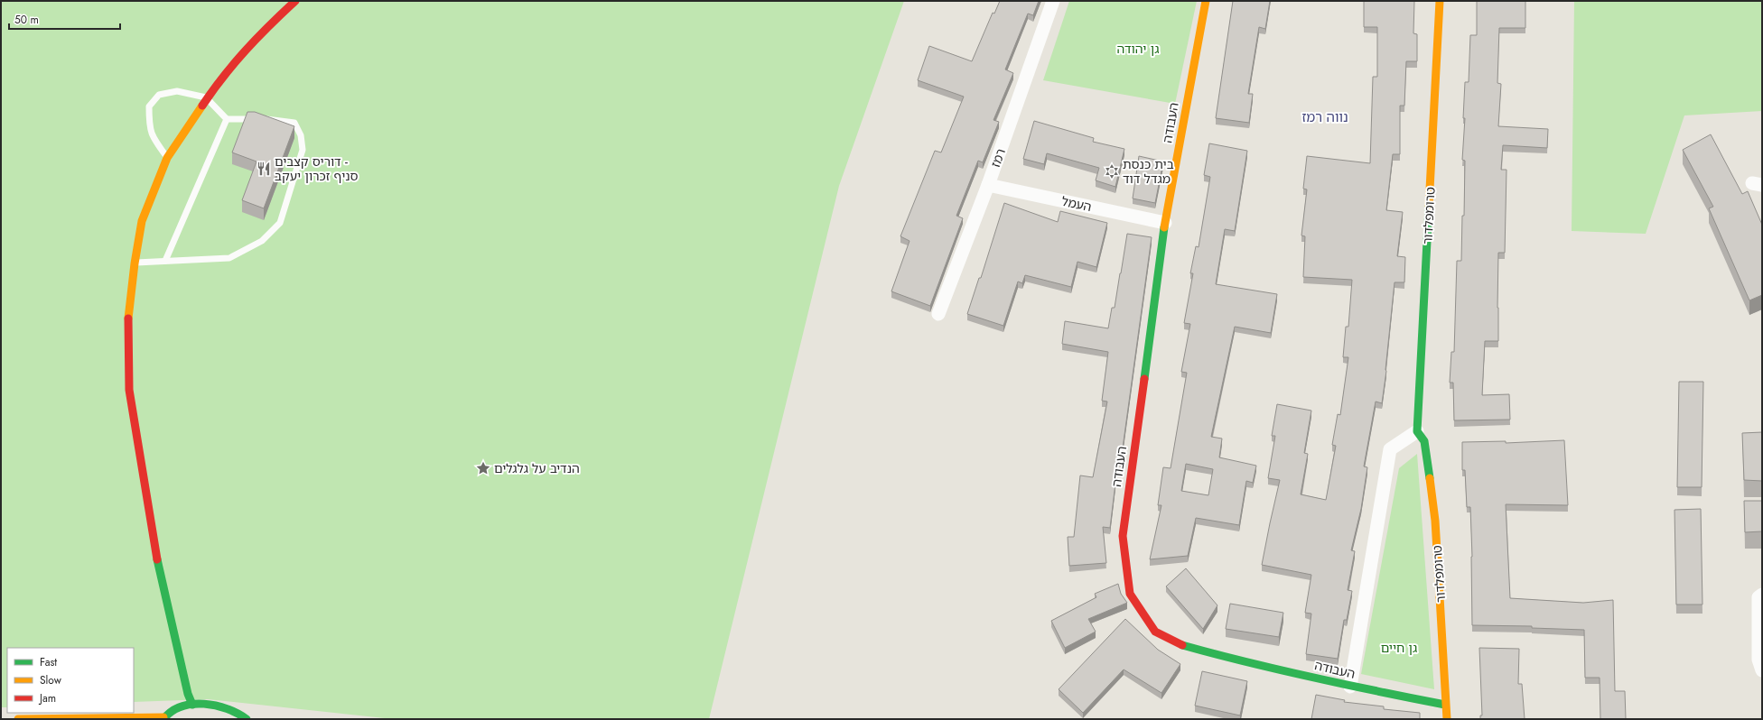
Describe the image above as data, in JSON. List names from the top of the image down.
{
  "streets": {
    "street": [
      "העבודה",
      "רמז",
      "העמל",
      "טרומפלדור"
    ]
  },
  "crossings": [
    ["העבודה", "העמל"],
    ["העבודה", "טרומפלדור"],
    ["רמז", "העמל"]
  ],
  "districts": ["נווה רמז"],
  "parks": ["גן יהודה", "גן חיים"],
  "places": {
    "restaurant": ["דוריס קצבים - סניף זכרון יעקב"],
    "synagogue": ["בית כנסת מגדל דוד"],
    "place": ["הנדיב על גלגלים"]
  },
  "legend": ["Fast", "Slow", "Jam"],
  "scale_bar": "50 m"
}
